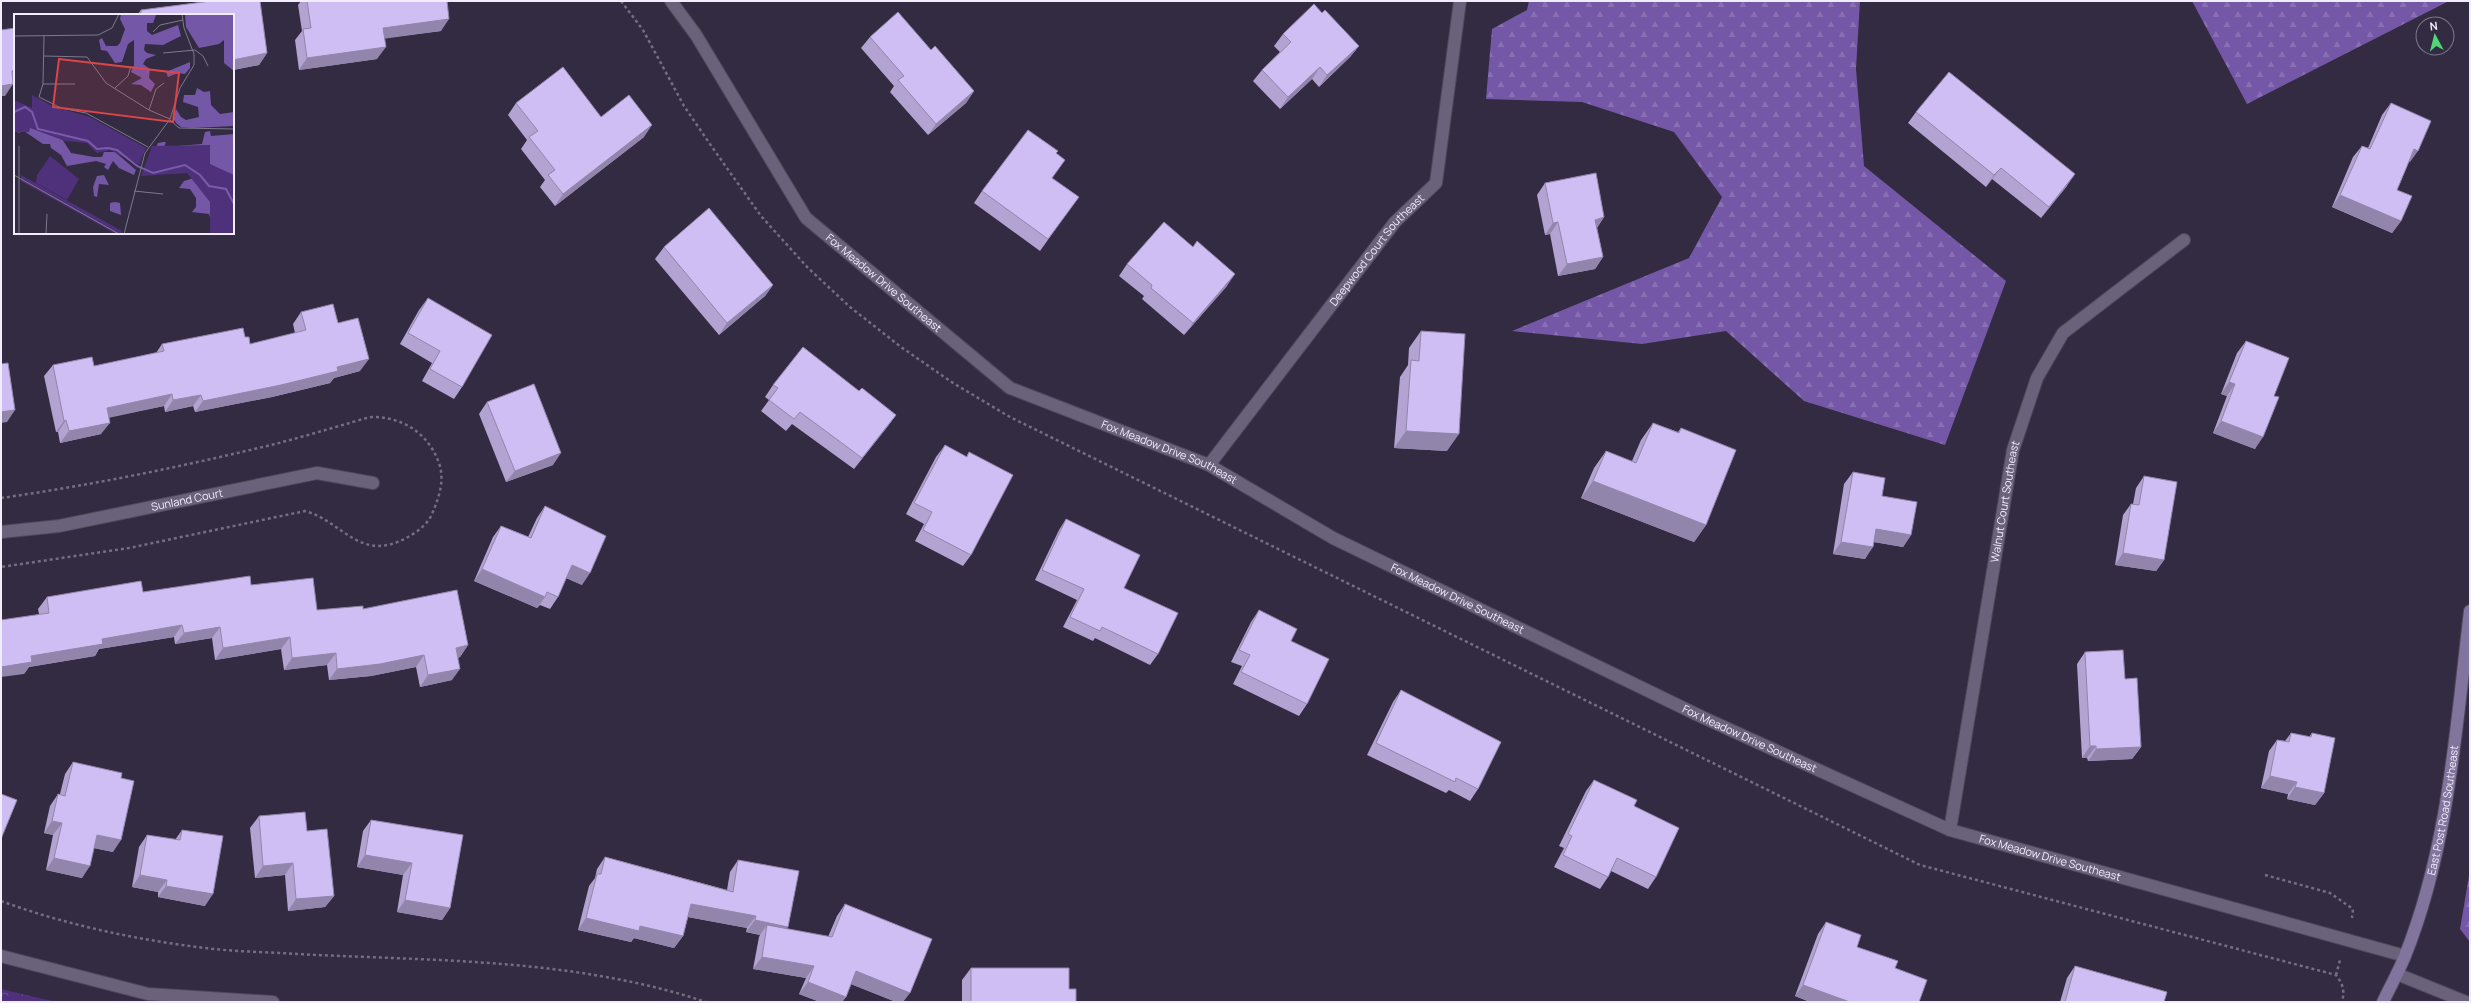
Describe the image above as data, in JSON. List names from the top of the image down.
{
  "streets": {
    "main road": ["East Post Road Southeast"],
    "street": [
      "Deepwood Court Southeast",
      "Fox Meadow Drive Southeast",
      "Sunland Court",
      "Walnut Court Southeast"
    ]
  },
  "crossings": [
    ["Deepwood Court Southeast", "Fox Meadow Drive Southeast"],
    ["Fox Meadow Drive Southeast", "Walnut Court Southeast"],
    ["Fox Meadow Drive Southeast", "East Post Road Southeast"]
  ],
  "north": "top"
}
